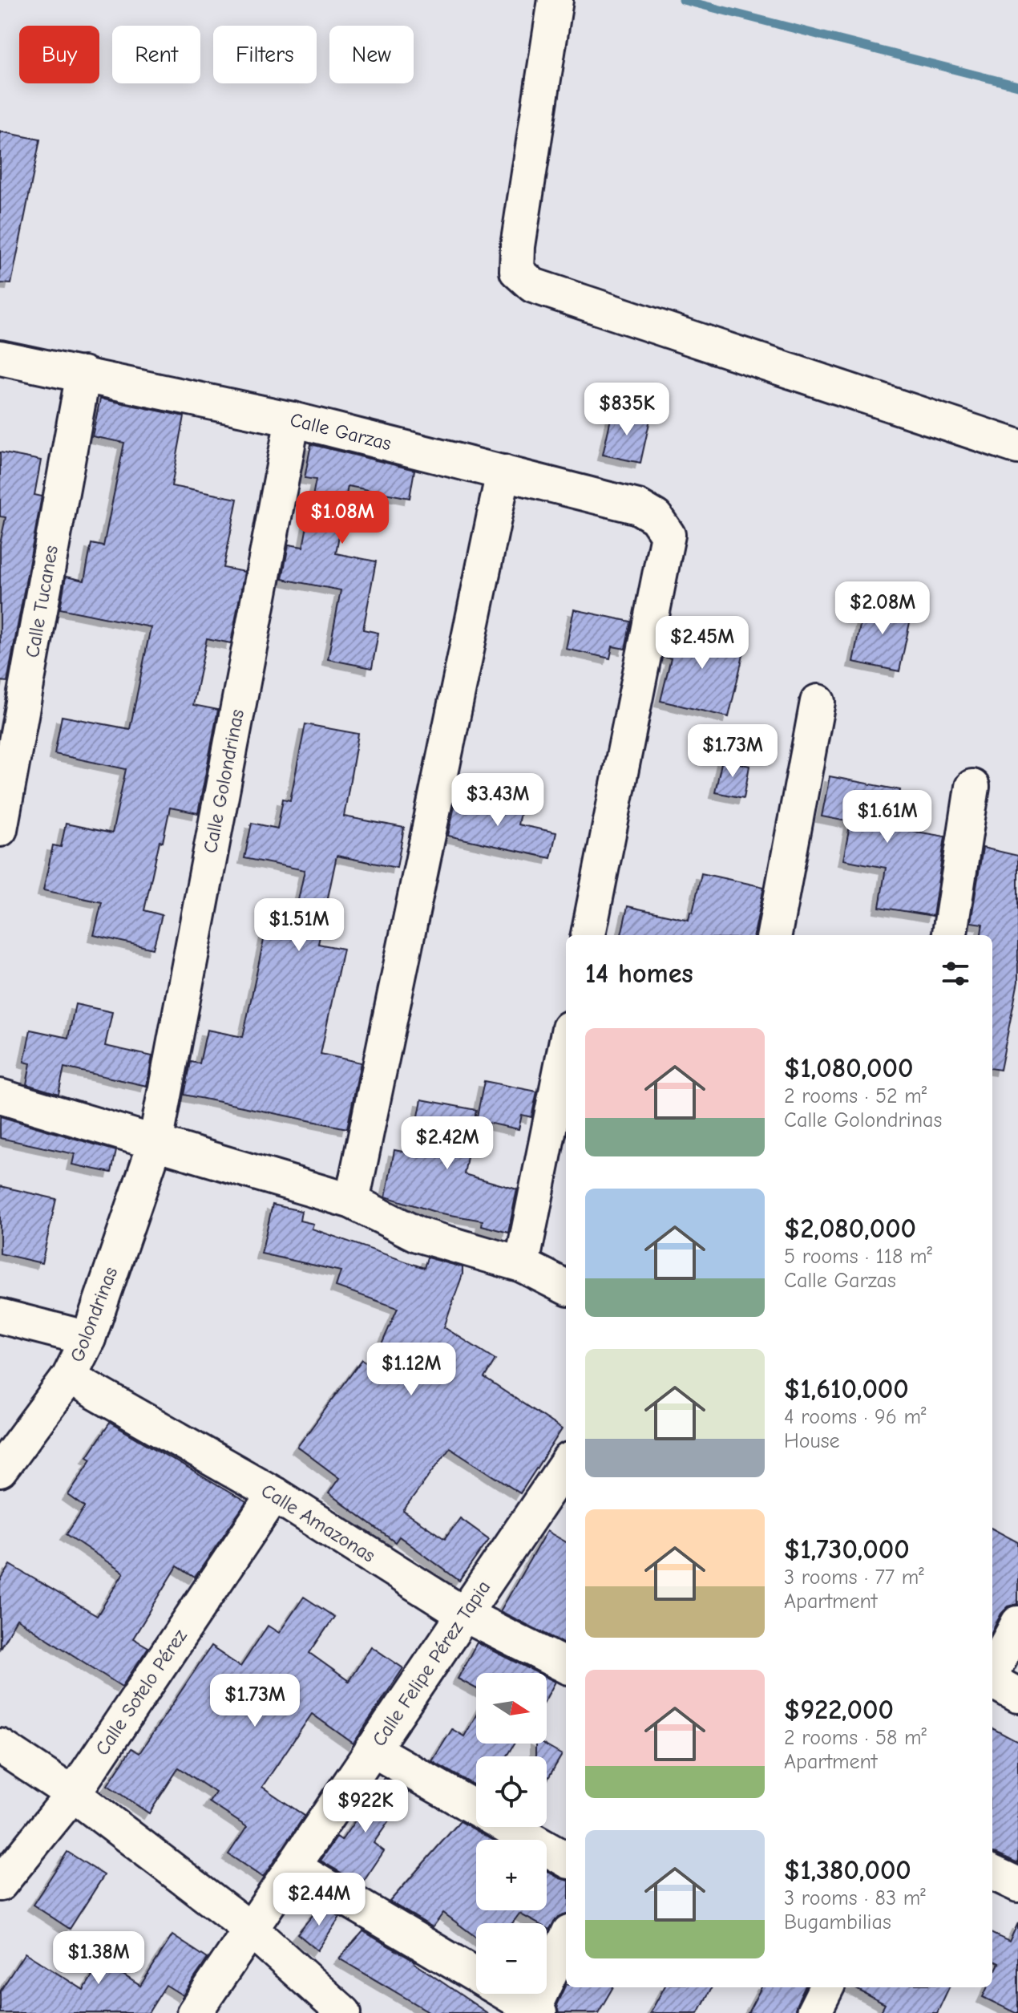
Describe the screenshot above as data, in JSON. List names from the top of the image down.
{
  "streets": {
    "street": [
      "Calle Garzas",
      "Calle Tucanes",
      "Calle Golondrinas",
      "Golondrinas",
      "Calle Amazonas",
      "Calle Felipe Pérez Tapia",
      "Calle Sotelo Pérez"
    ]
  },
  "crossings": [
    ["Calle Garzas", "Calle Tucanes"],
    ["Calle Garzas", "Calle Golondrinas"],
    ["Calle Golondrinas", "Golondrinas"],
    ["Golondrinas", "Calle Amazonas"],
    ["Calle Amazonas", "Calle Felipe Pérez Tapia"],
    ["Calle Amazonas", "Calle Sotelo Pérez"]
  ],
  "north": "right",
  "page": {
    "chip": [
      "Buy",
      "Rent",
      "Filters",
      "New"
    ],
    "price": [
      "$835K",
      "$1.08M",
      "$2.08M",
      "$2.45M",
      "$1.73M",
      "$3.43M",
      "$1.61M",
      "$1.51M",
      "$2.42M",
      "$1.12M",
      "$1.73M",
      "$922K",
      "$2.44M",
      "$1.38M"
    ],
    "heading": "14 homes",
    "list": [
      {
        "name": "$1,080,000",
        "note": "2 rooms · 52 m² · Calle Golondrinas"
      },
      {
        "name": "$2,080,000",
        "note": "5 rooms · 118 m² · Calle Garzas"
      },
      {
        "name": "$1,610,000",
        "note": "4 rooms · 96 m² · House"
      },
      {
        "name": "$1,730,000",
        "note": "3 rooms · 77 m² · Apartment"
      },
      {
        "name": "$922,000",
        "note": "2 rooms · 58 m² · Apartment"
      },
      {
        "name": "$1,380,000",
        "note": "3 rooms · 83 m² · Bugambilias"
      }
    ],
    "map_buttons": ["+", "−"]
  }
}
